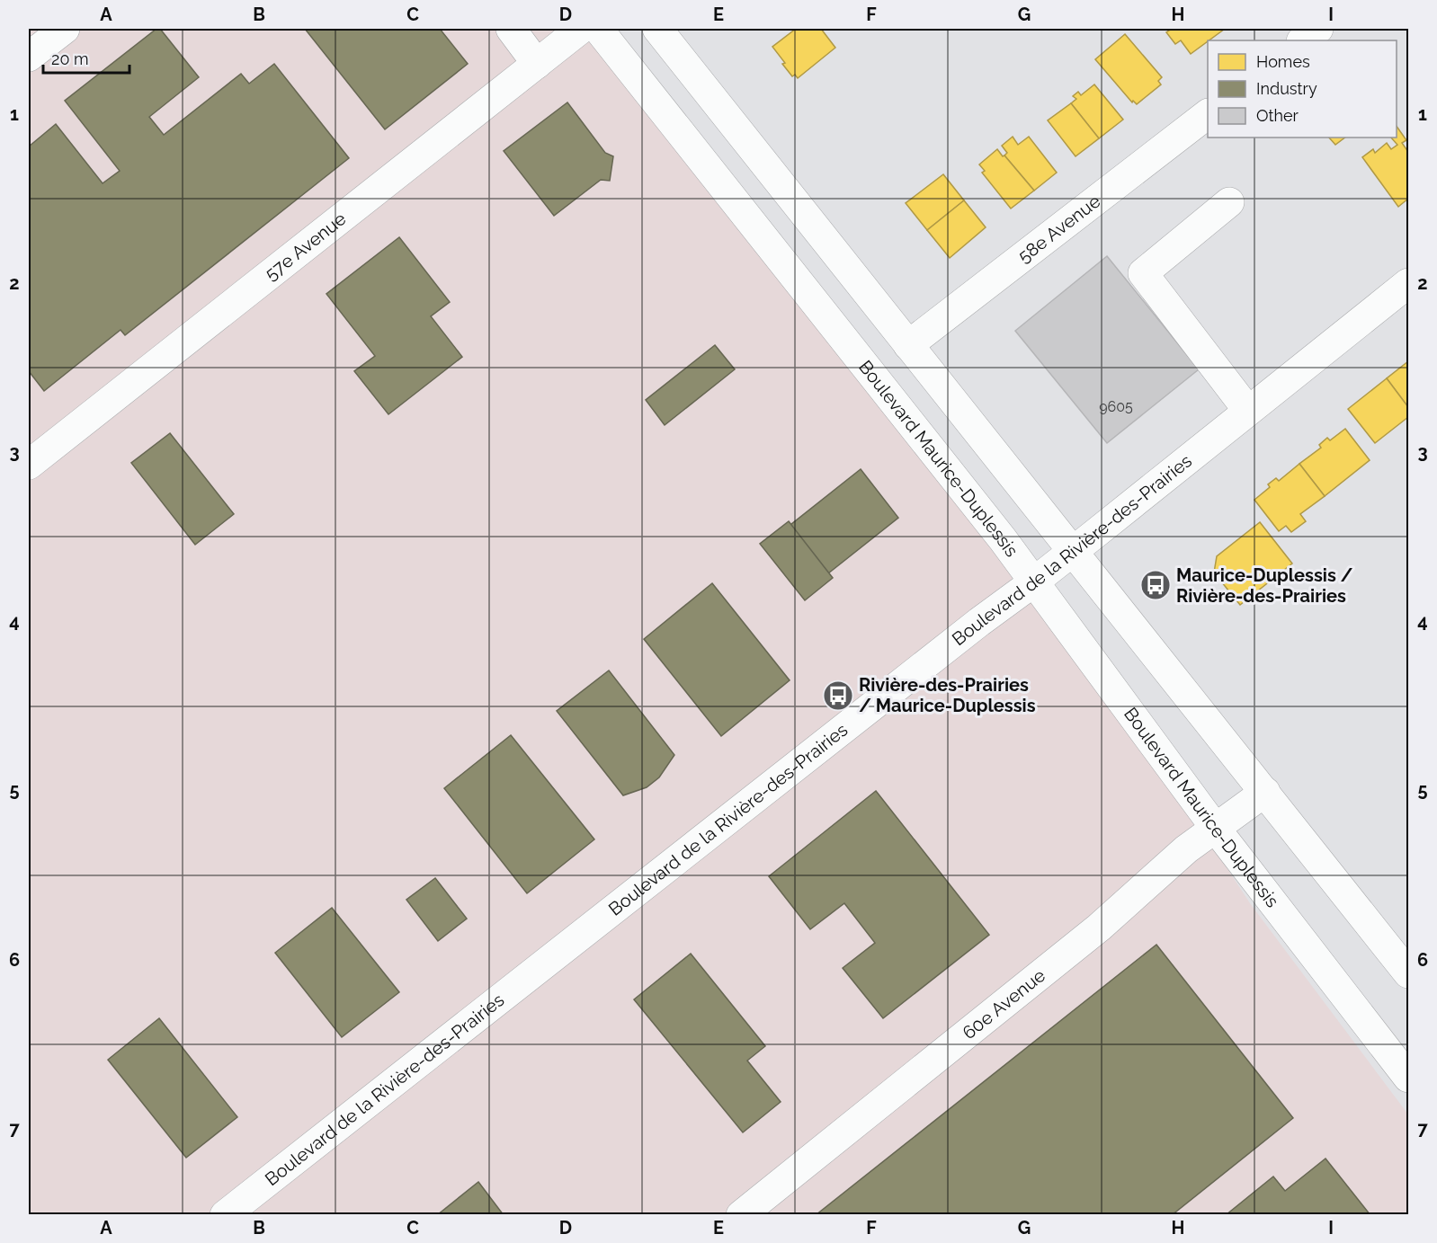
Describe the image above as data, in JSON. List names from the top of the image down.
{
  "streets": {
    "street": [
      "58e Avenue",
      "57e Avenue",
      "Boulevard Maurice-Duplessis",
      "Boulevard de la Rivière-des-Prairies",
      "60e Avenue"
    ]
  },
  "crossings": [
    ["Boulevard Maurice-Duplessis", "Boulevard de la Rivière-des-Prairies"],
    ["Boulevard Maurice-Duplessis", "60e Avenue"]
  ],
  "places": {
    "bus stop": ["Maurice-Duplessis / Rivière-des-Prairies", "Rivière-des-Prairies / Maurice-Duplessis"]
  },
  "house_numbers": ["9605"],
  "legend": ["Homes", "Industry", "Other"],
  "scale_bar": "20 m",
  "grid": {
    "columns": [
      "A",
      "B",
      "C",
      "D",
      "E",
      "F",
      "G",
      "H",
      "I"
    ],
    "rows": [
      "1",
      "2",
      "3",
      "4",
      "5",
      "6",
      "7"
    ]
  }
}
